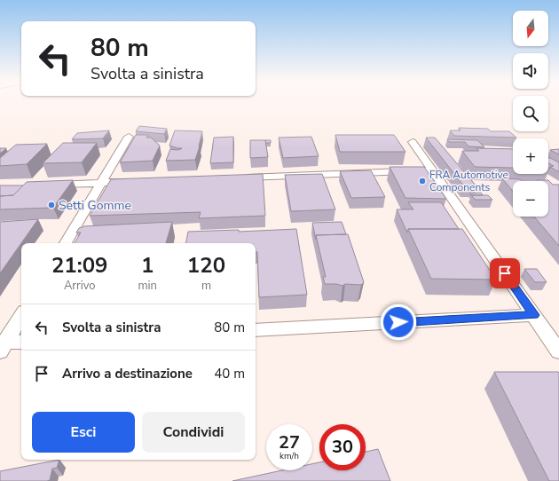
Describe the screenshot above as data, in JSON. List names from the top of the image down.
{
  "places": ["FRA Automotive Components", "Setti Gomme"],
  "north": "bottom",
  "page": {
    "map_buttons": ["+", "−"],
    "turn": ["80 m", "Svolta a sinistra"],
    "eta": [
      "21:09",
      "Arrivo",
      "1",
      "min",
      "120",
      "m"
    ],
    "list": [
      {
        "name": "Svolta a sinistra",
        "value": "80 m"
      },
      {
        "name": "Arrivo a destinazione",
        "value": "40 m"
      }
    ],
    "buttons": ["Esci", "Condividi"],
    "speed": "27 km/h",
    "limit": "30"
  }
}
